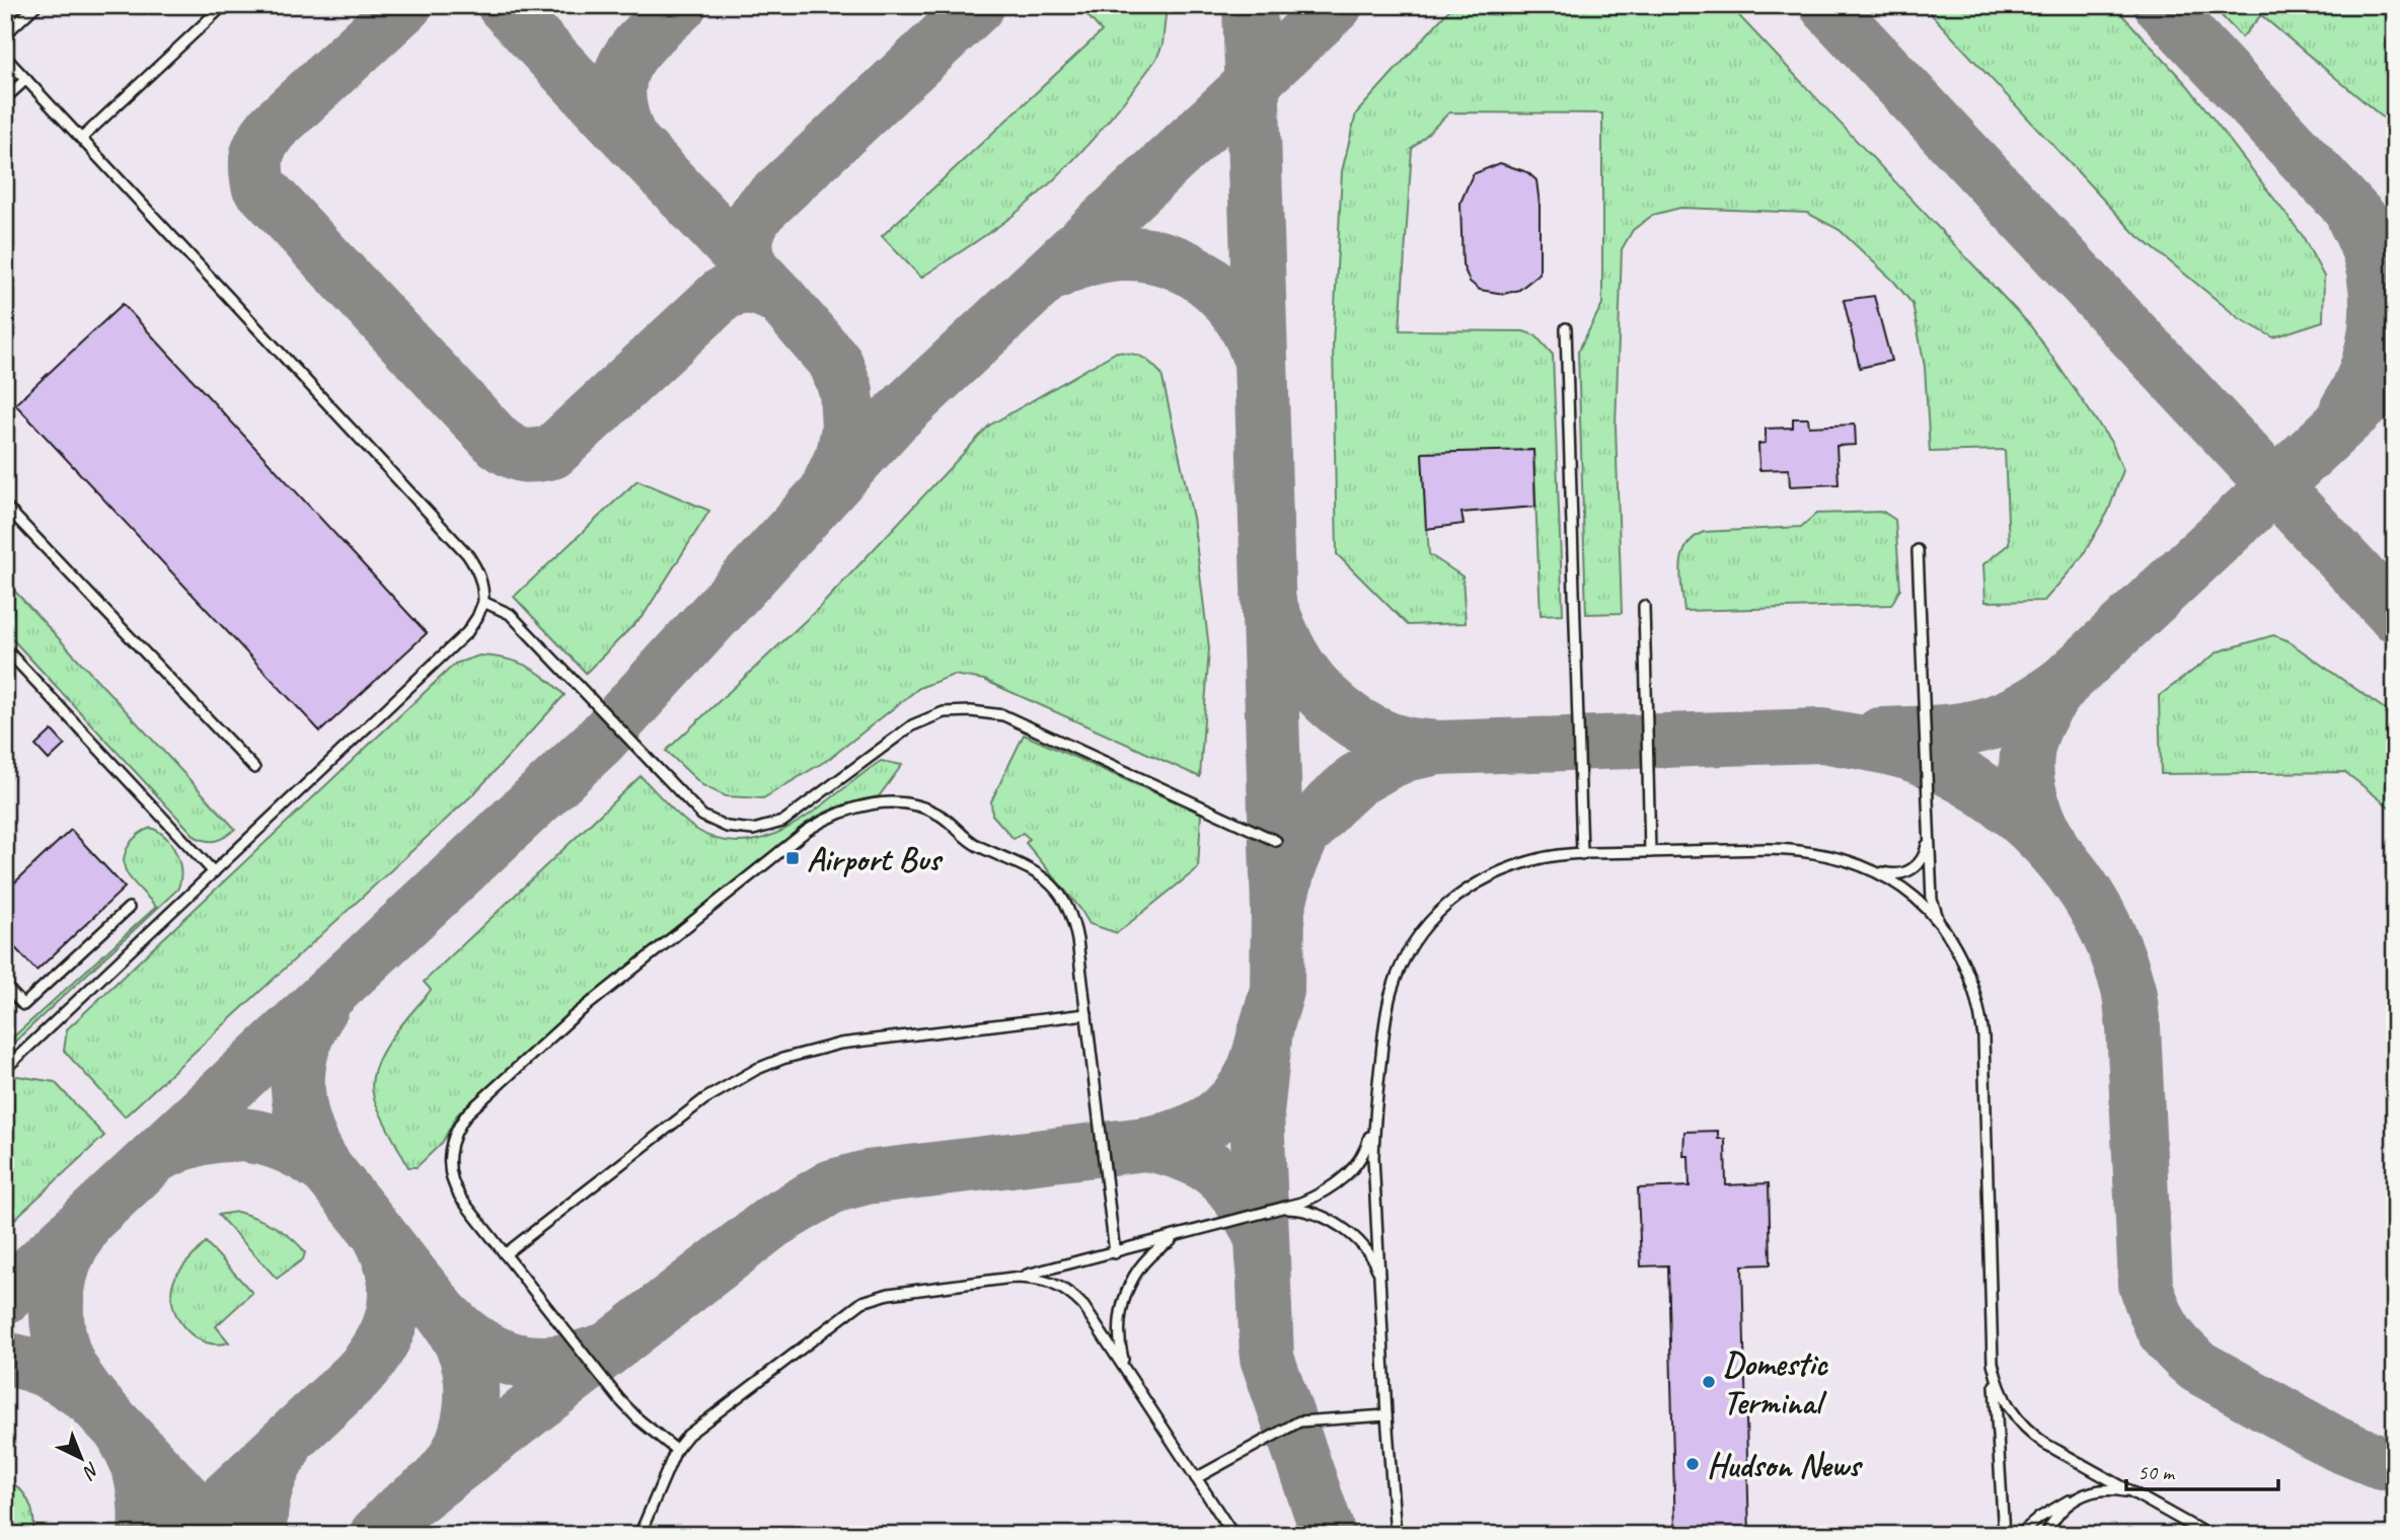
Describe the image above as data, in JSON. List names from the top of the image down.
{
  "places": {
    "transit": ["Airport Bus"],
    "other": ["Domestic Terminal", "Hudson News"]
  },
  "scale_bar": "50 m",
  "north": "bottom right"
}
